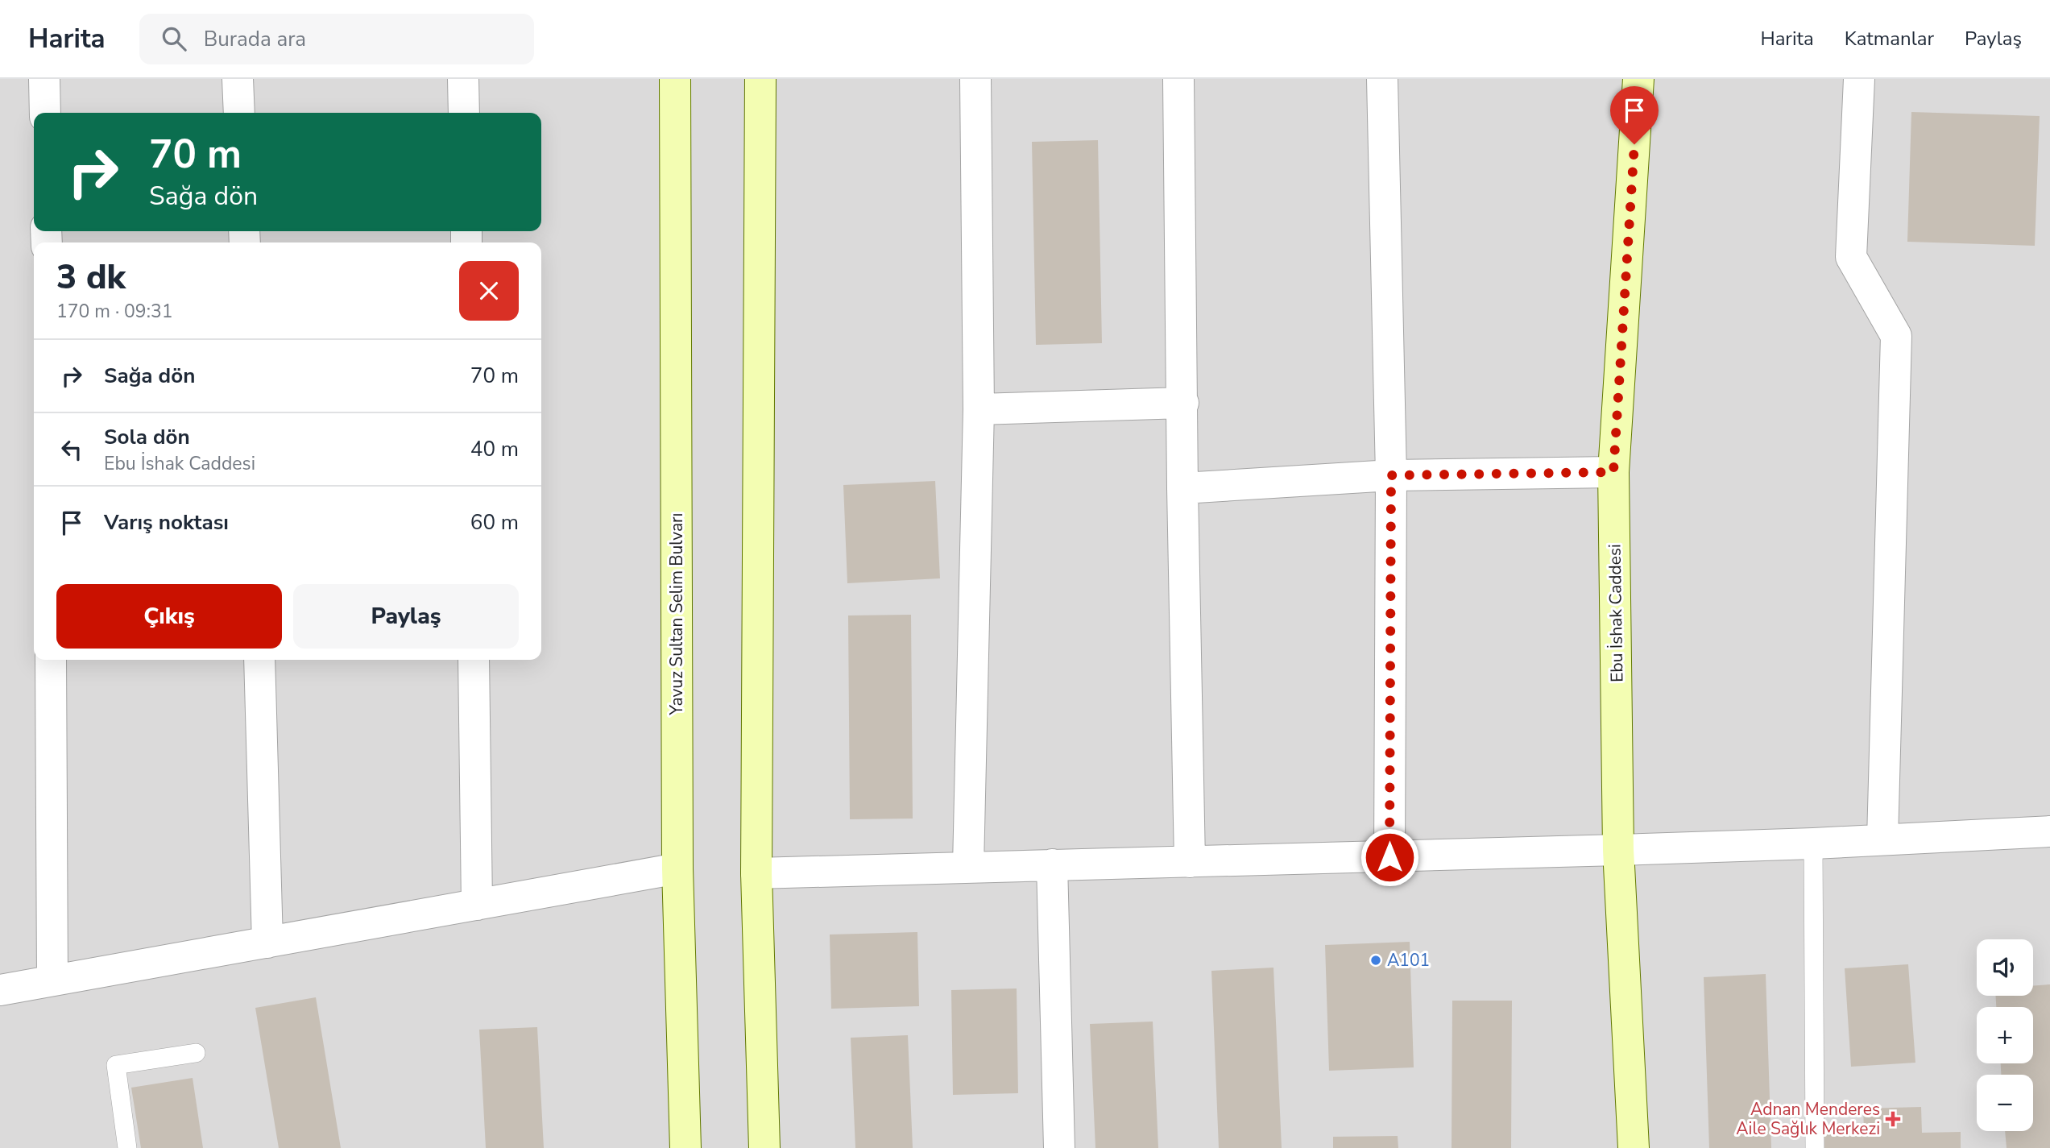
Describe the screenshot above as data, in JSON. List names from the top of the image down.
{
  "streets": {
    "main road": ["Ebu İshak Caddesi", "Yavuz Sultan Selim Bulvarı"]
  },
  "places": {
    "other": ["A101"],
    "health": ["Adnan Menderes Aile Sağlık Merkezi"]
  },
  "page": {
    "header": "Harita",
    "search": "Burada ara",
    "nav": ["Harita", "Katmanlar", "Paylaş"],
    "turn": ["70 m", "Sağa dön"],
    "heading": ["3 dk", "170 m · 09:31"],
    "list": [
      {
        "name": "Sağa dön",
        "value": "70 m"
      },
      {
        "name": "Sola dön",
        "note": "Ebu İshak Caddesi",
        "value": "40 m"
      },
      {
        "name": "Varış noktası",
        "value": "60 m"
      }
    ],
    "buttons": ["Çıkış", "Paylaş"],
    "map_buttons": ["+", "−"]
  }
}
